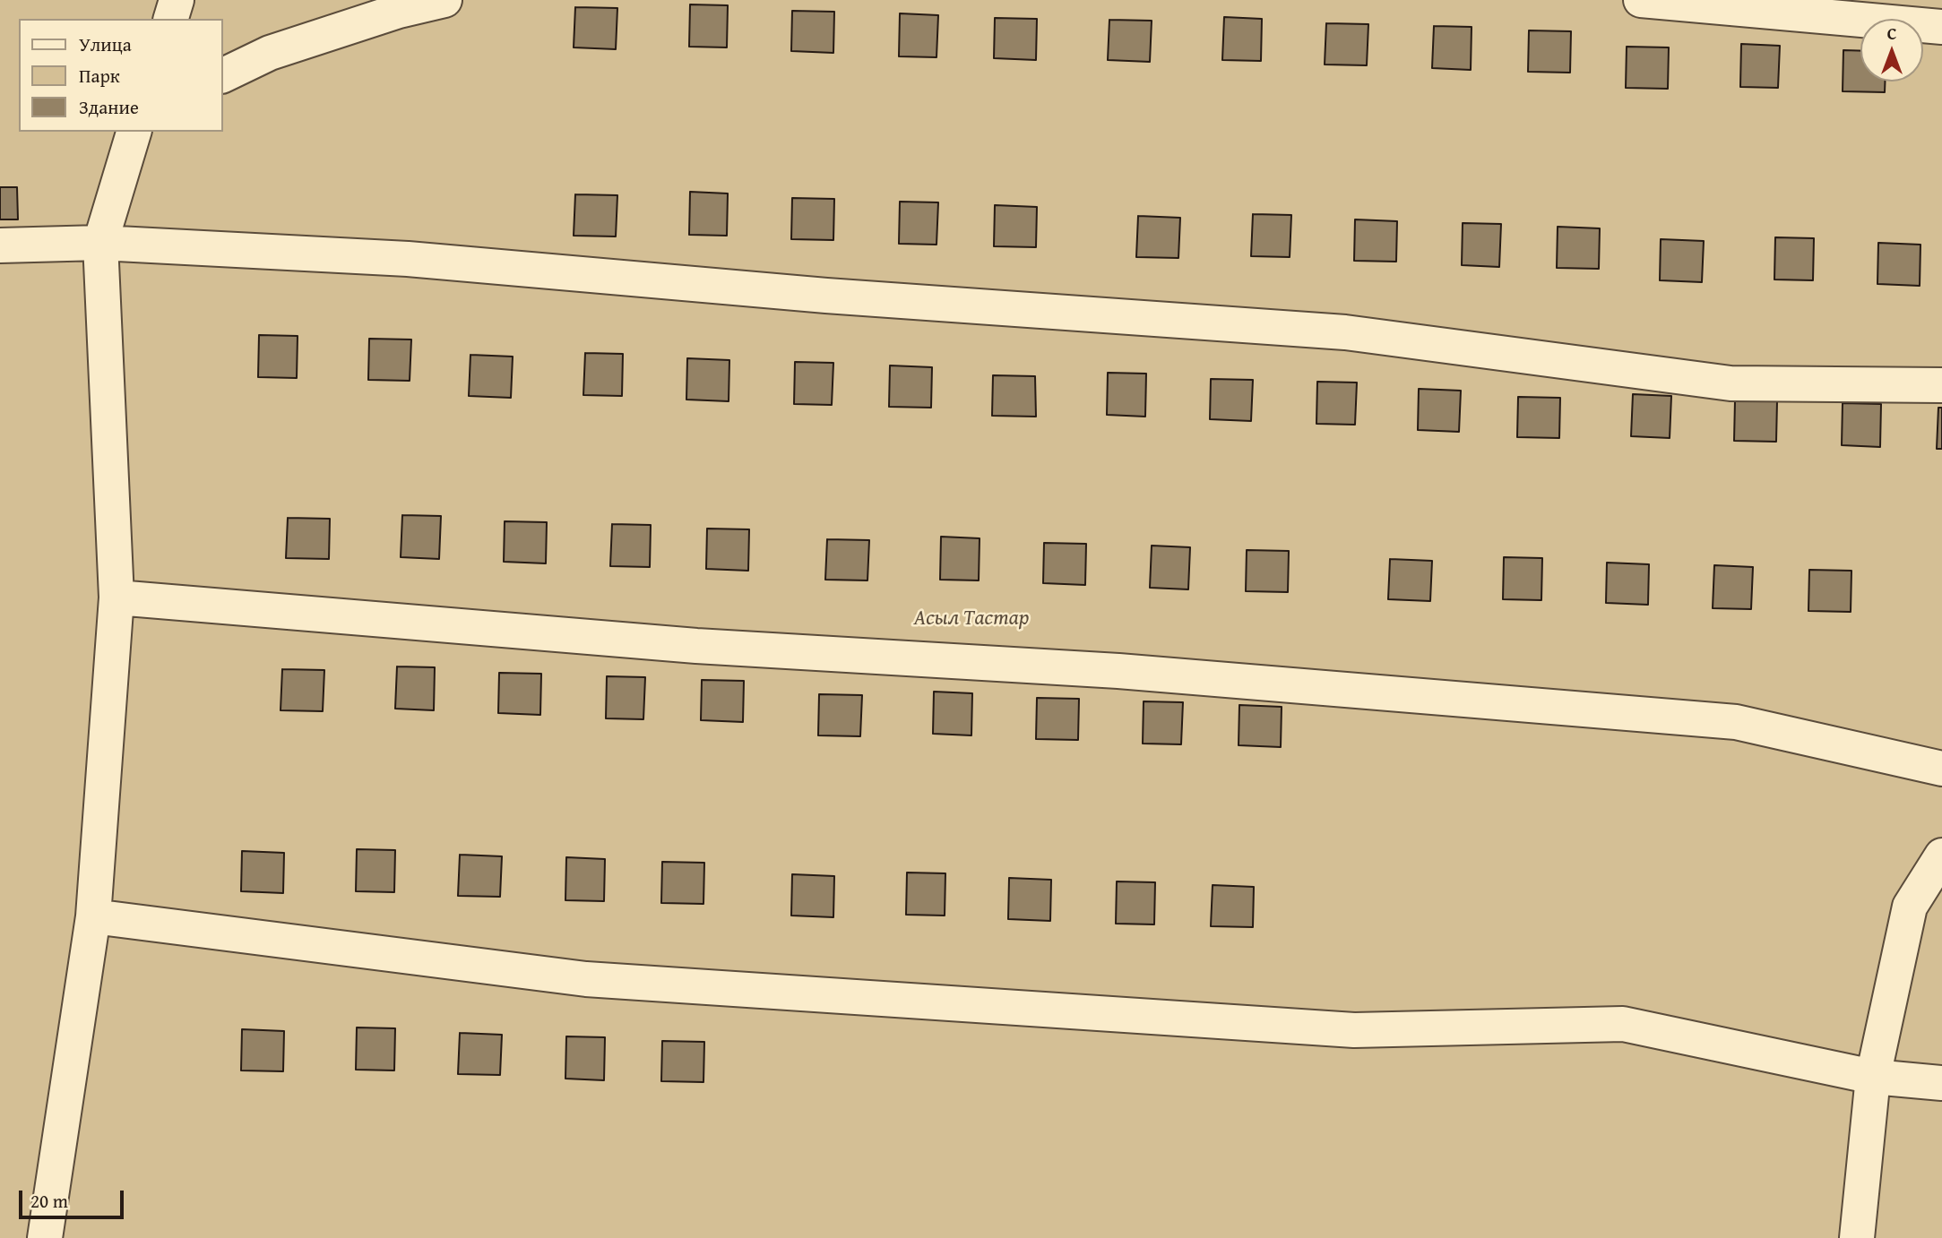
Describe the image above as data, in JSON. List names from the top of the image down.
{
  "parks": ["Асыл Тастар"],
  "legend": ["Улица", "Парк", "Здание"],
  "scale_bar": "20 m",
  "north": "top"
}
